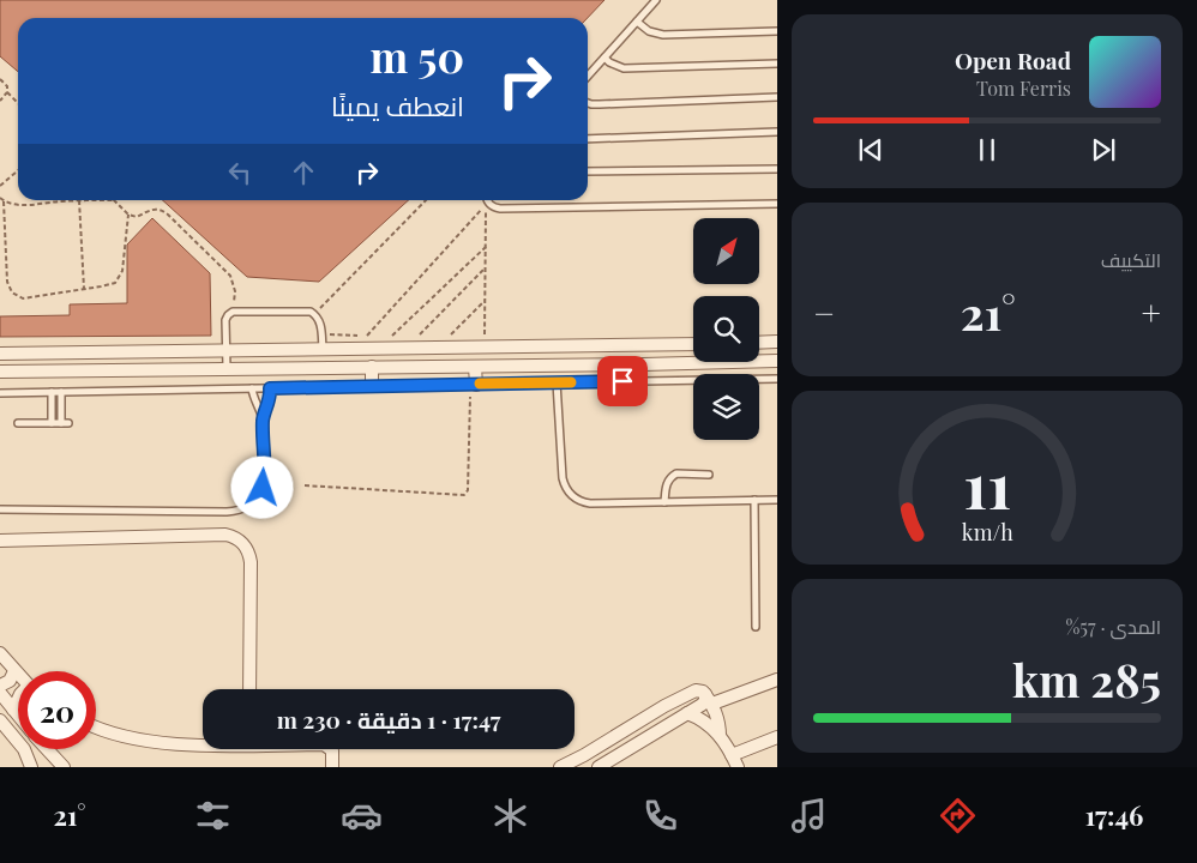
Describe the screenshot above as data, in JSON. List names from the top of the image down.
{
  "north": "top right",
  "page": {
    "turn": ["50 m", "انعطف يمينًا"],
    "song": ["Open Road", "Tom Ferris"],
    "tile": [
      "التكييف",
      ["المدى · 57%", "285 km"]
    ],
    "heat": ["−", "21°", "+"],
    "limit": "20",
    "trip": "17:47 · 1 دقيقة · 230 m",
    "tabs": ["17:46", "21°"],
    "gauge": ["11", "km/h"]
  }
}
